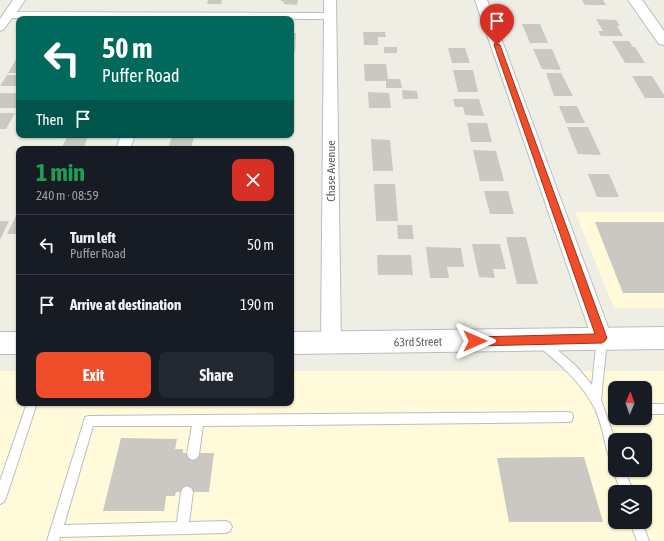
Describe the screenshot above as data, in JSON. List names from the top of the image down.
{
  "streets": {
    "main road": ["63rd Street"],
    "street": ["Chase Avenue"]
  },
  "crossings": [
    ["Chase Avenue", "63rd Street"]
  ],
  "north": "top",
  "page": {
    "turn": ["50 m", "Puffer Road"],
    "then": "Then",
    "heading": ["1 min", "240 m · 08:59"],
    "list": [
      {
        "name": "Turn left",
        "note": "Puffer Road",
        "value": "50 m"
      },
      {
        "name": "Arrive at destination",
        "value": "190 m"
      }
    ],
    "buttons": ["Exit", "Share"]
  }
}
